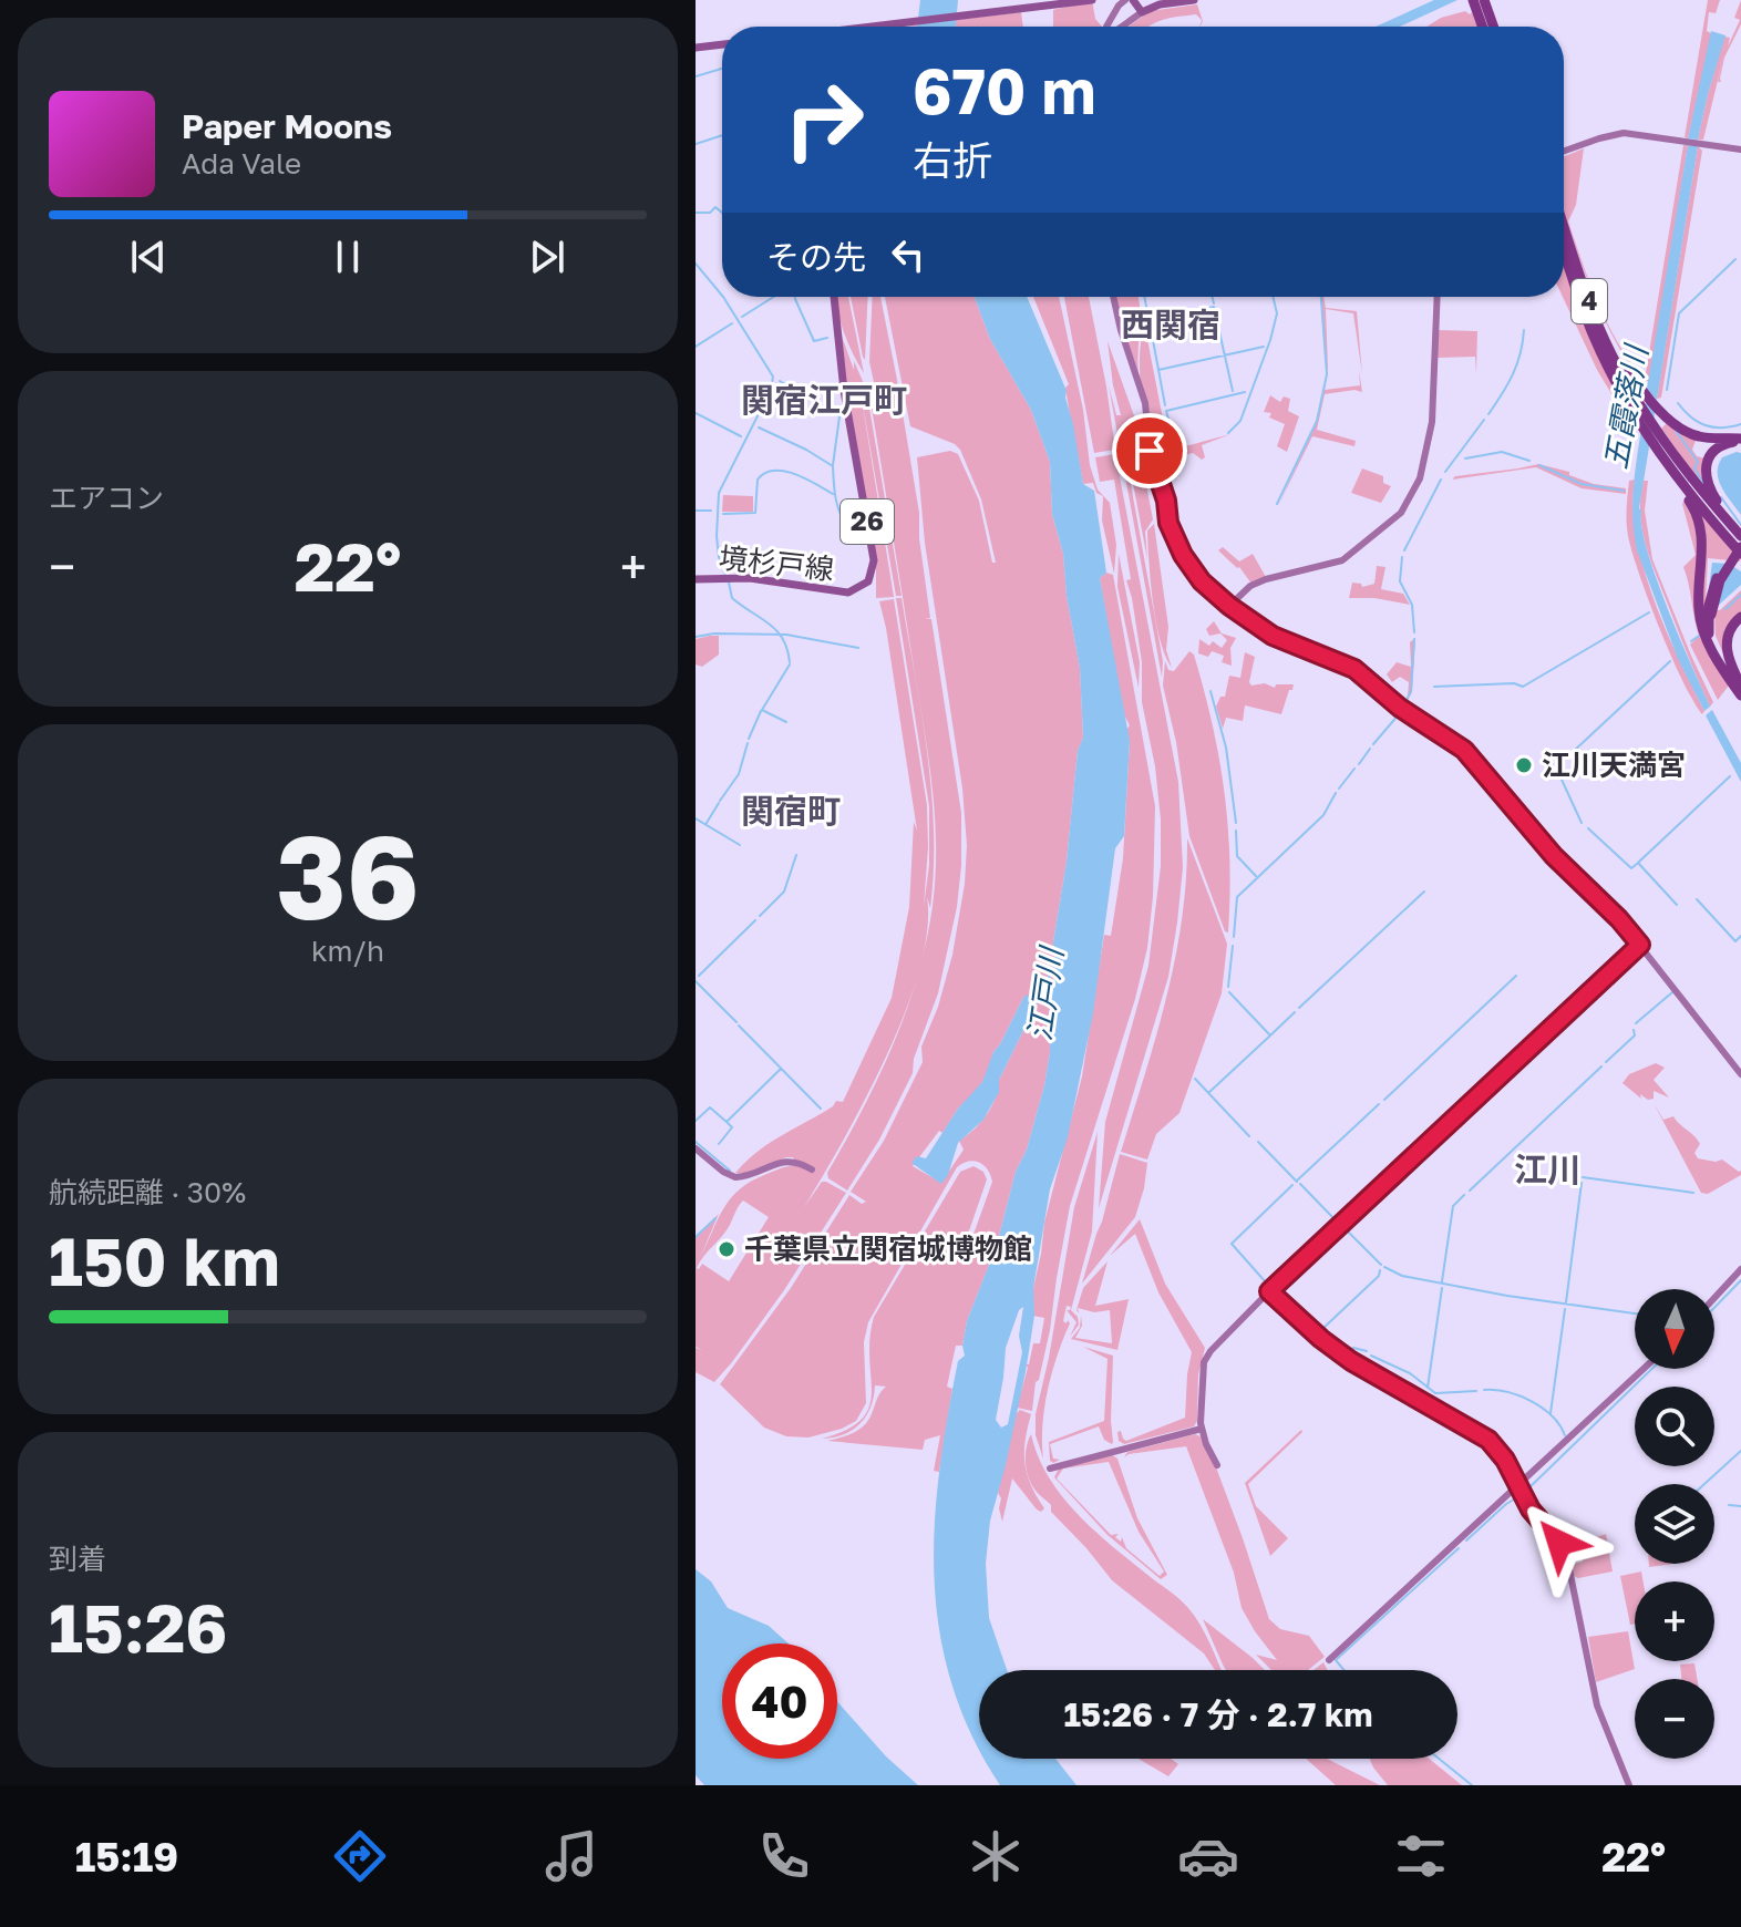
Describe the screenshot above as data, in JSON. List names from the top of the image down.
{
  "streets": {
    "highway": ["4"],
    "main road": ["26", "境杉戸線"]
  },
  "districts": [
    "西関宿",
    "関宿江戸町",
    "関宿町",
    "江川"
  ],
  "water": ["五霞落川", "江戸川"],
  "places": ["江川天満宮", "千葉県立関宿城博物館"],
  "north": "bottom",
  "page": {
    "turn": ["670 m", "右折"],
    "song": ["Paper Moons", "Ada Vale"],
    "then": "その先",
    "tile": [
      "エアコン",
      ["36", "km/h"],
      ["航続距離 · 30%", "150 km"],
      ["到着", "15:26"]
    ],
    "heat": ["−", "22°", "+"],
    "map_buttons": ["+", "−"],
    "limit": "40",
    "trip": "15:26 · 7 分 · 2.7 km",
    "tabs": ["15:19", "22°"]
  }
}
